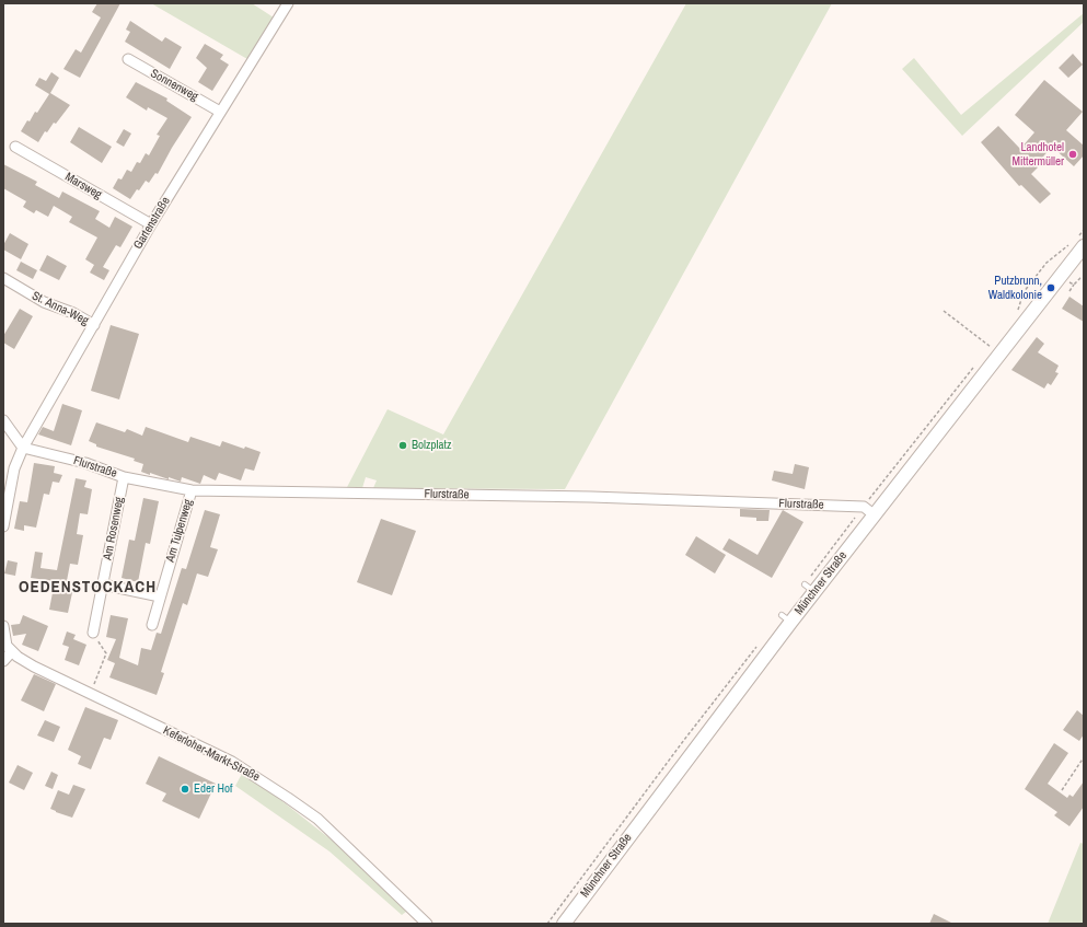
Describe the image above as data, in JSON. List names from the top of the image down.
{
  "streets": {
    "main road": ["Münchner Straße"],
    "street": [
      "Sonnenweg",
      "Marsweg",
      "Gartenstraße",
      "St. Anna-Weg",
      "Flurstraße",
      "Am Rosenweg",
      "Am Tulpenweg",
      "Keferloher-Markt-Straße"
    ]
  },
  "crossings": [
    ["Sonnenweg", "Gartenstraße"],
    ["Marsweg", "Gartenstraße"],
    ["Gartenstraße", "St. Anna-Weg"],
    ["Gartenstraße", "Flurstraße"],
    ["Flurstraße", "Am Rosenweg"],
    ["Flurstraße", "Am Tulpenweg"]
  ],
  "districts": ["OEDENSTOCKACH"],
  "places": [
    "Landhotel Mittermüller",
    "Putzbrunn, Waldkolonie",
    "Bolzplatz",
    "Eder Hof"
  ]
}
